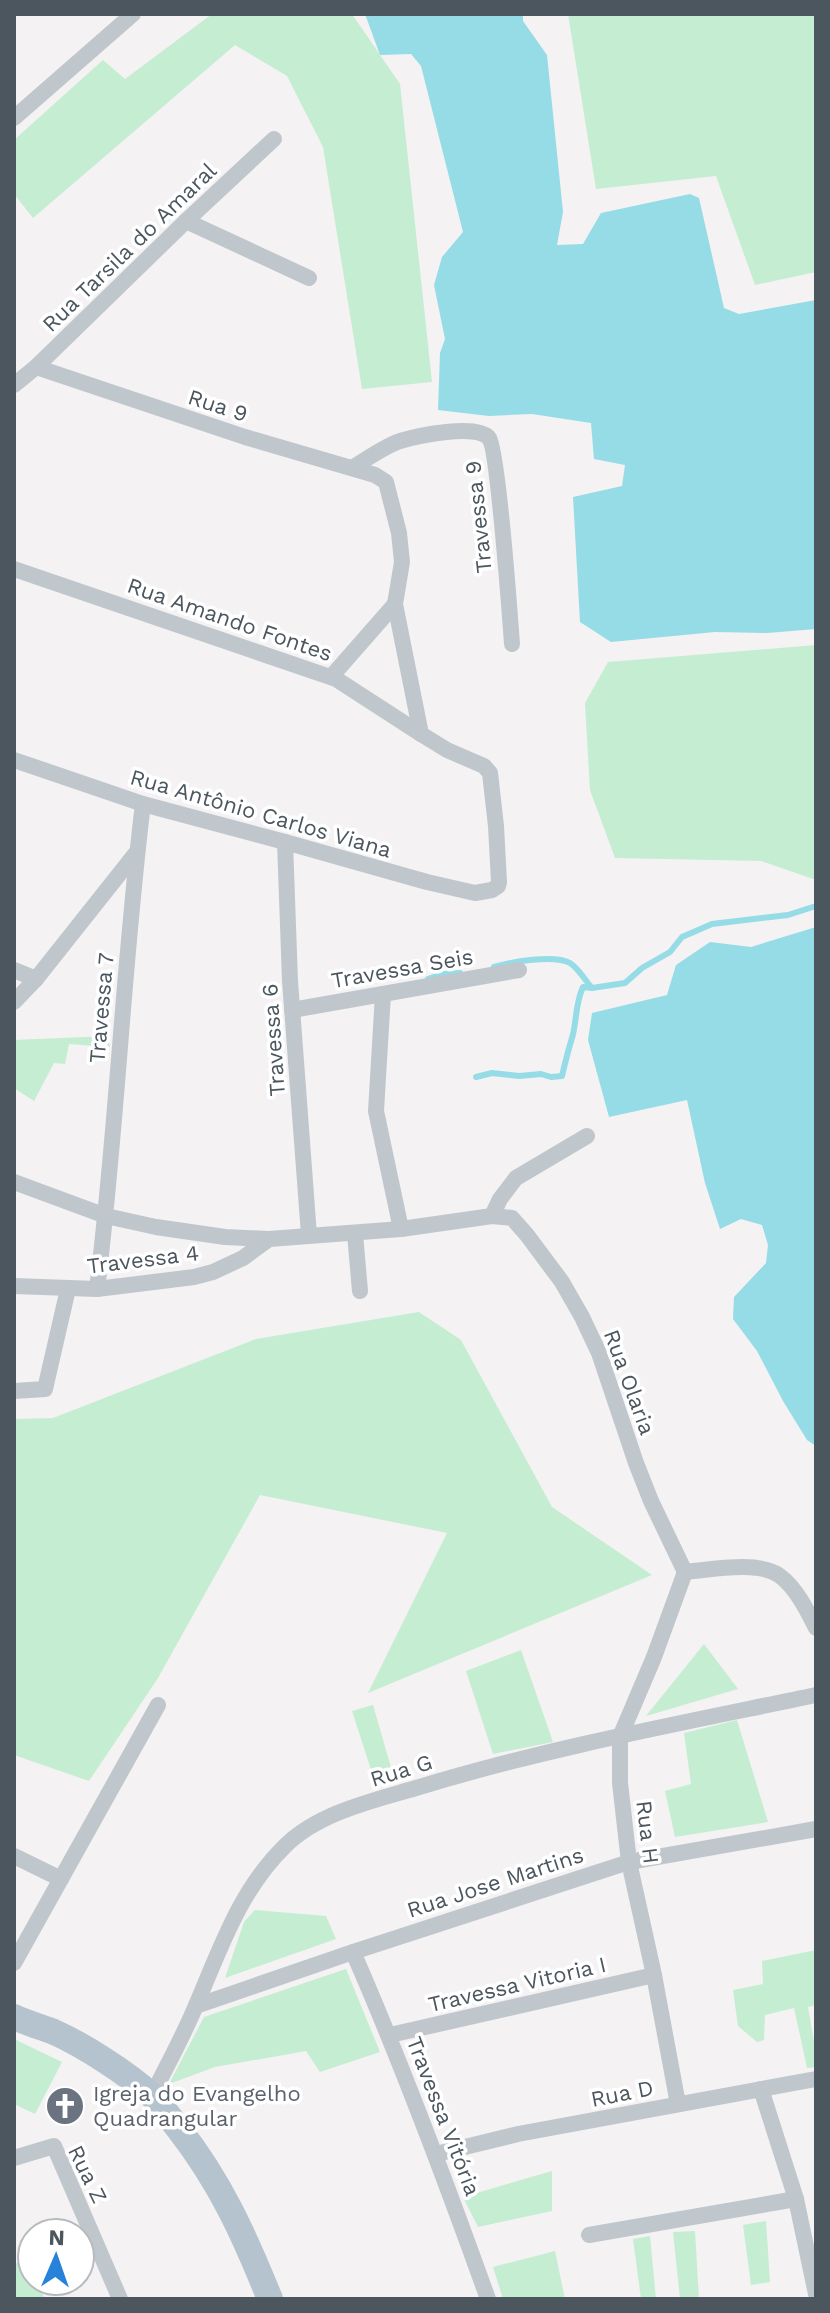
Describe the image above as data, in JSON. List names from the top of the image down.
{
  "streets": {
    "street": [
      "Rua Tarsila do Amaral",
      "Rua 9",
      "Travessa 9",
      "Rua Amando Fontes",
      "Rua Antônio Carlos Viana",
      "Travessa Seis",
      "Travessa 7",
      "Travessa 6",
      "Travessa 4",
      "Rua Olaria",
      "Rua G",
      "Rua H",
      "Rua Jose Martins",
      "Travessa Vitoria I",
      "Rua D",
      "Travessa Vitória",
      "Rua Z"
    ]
  },
  "crossings": [
    ["Rua Tarsila do Amaral", "Rua 9"],
    ["Rua 9", "Travessa 9"],
    ["Rua Amando Fontes", "Rua Antônio Carlos Viana"],
    ["Rua Antônio Carlos Viana", "Travessa 7"],
    ["Rua Antônio Carlos Viana", "Travessa 6"],
    ["Travessa Seis", "Travessa 6"],
    ["Travessa 7", "Travessa 4"],
    ["Rua Olaria", "Rua H"],
    ["Rua G", "Rua H"],
    ["Rua G", "Rua Jose Martins"],
    ["Rua H", "Rua Jose Martins"],
    ["Rua H", "Travessa Vitoria I"],
    ["Rua H", "Rua D"],
    ["Rua Jose Martins", "Travessa Vitória"],
    ["Travessa Vitoria I", "Travessa Vitória"],
    ["Rua D", "Travessa Vitória"]
  ],
  "places": {
    "church": ["Igreja do Evangelho Quadrangular"]
  },
  "north": "top"
}
